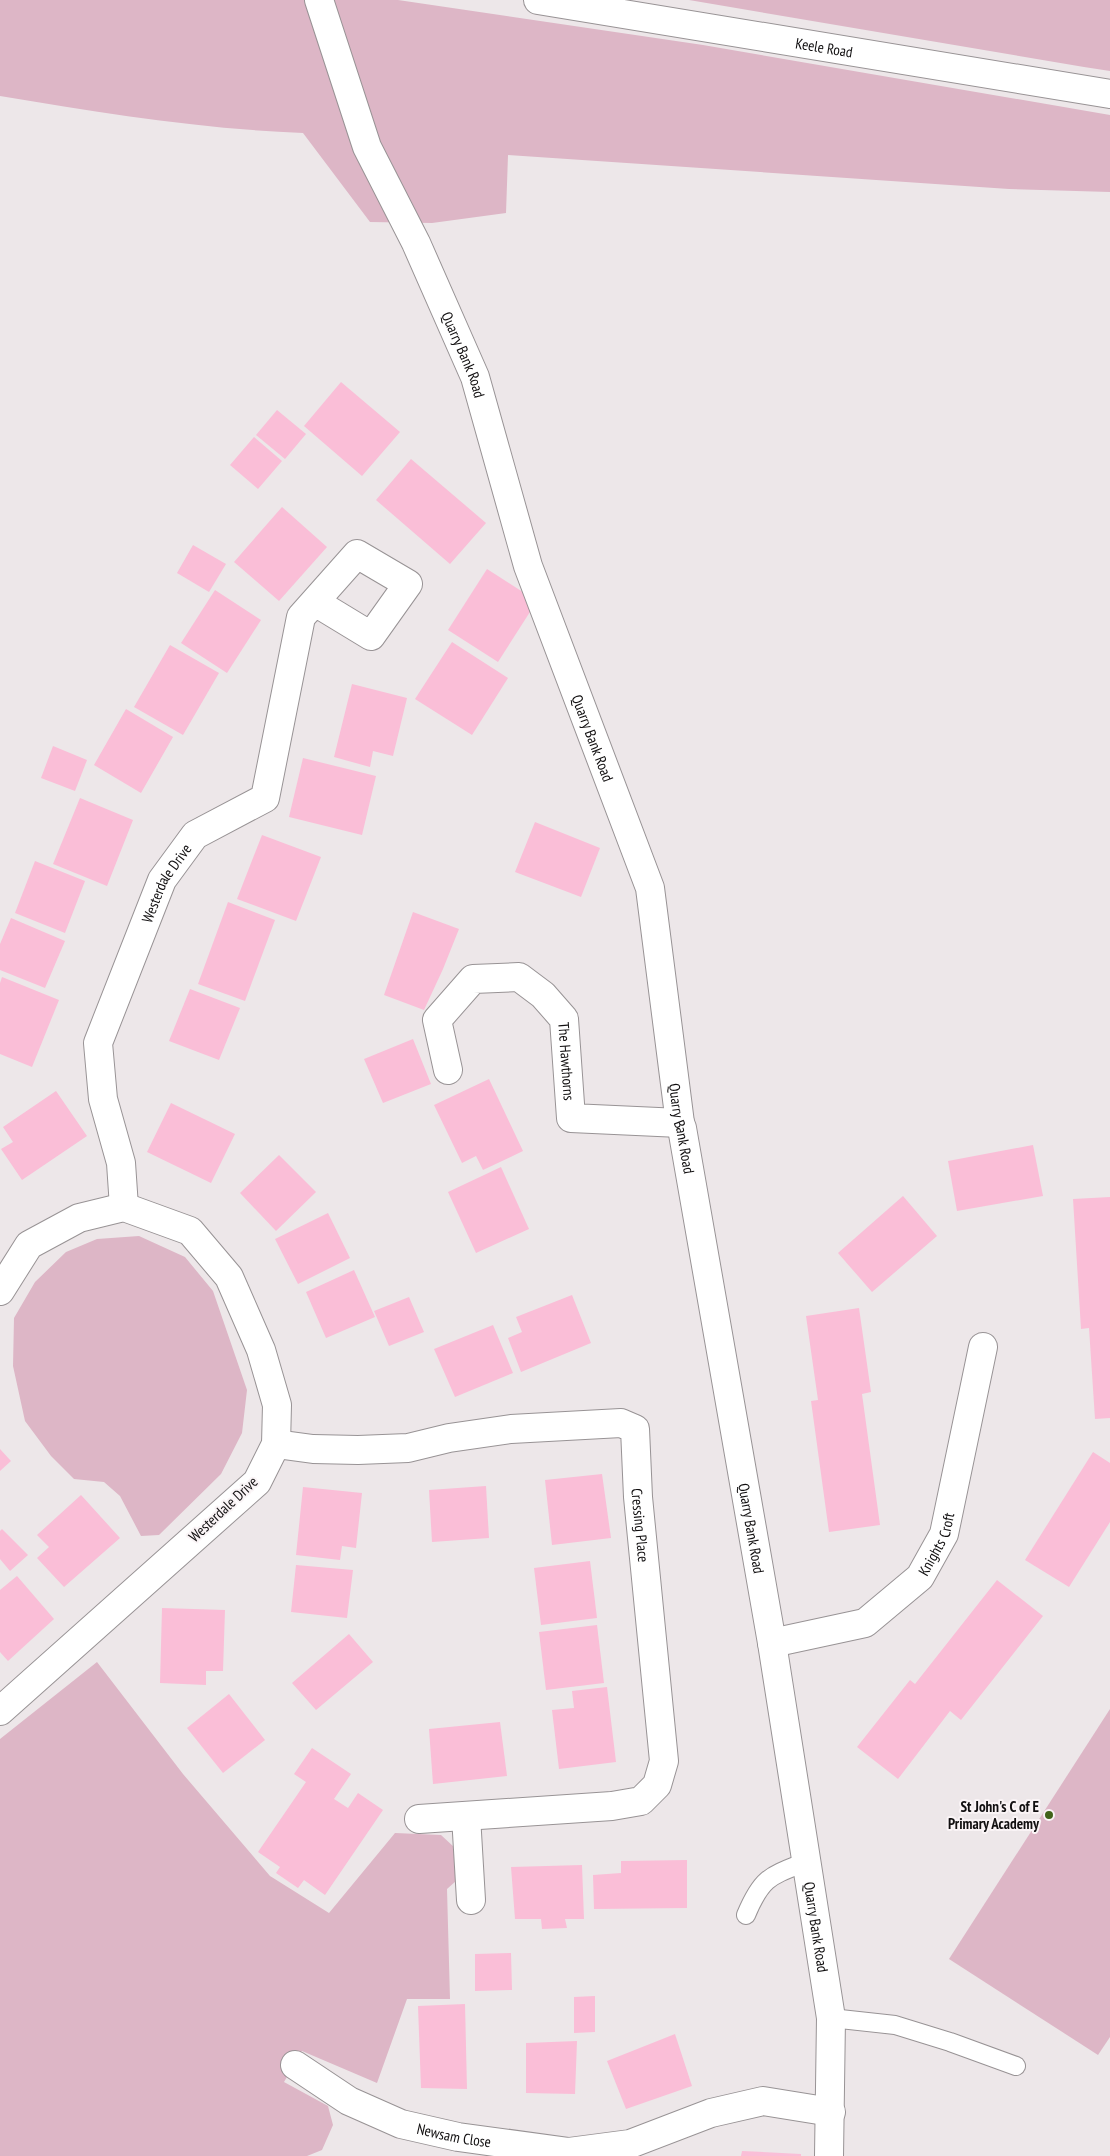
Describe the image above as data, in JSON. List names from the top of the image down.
{
  "streets": {
    "street": [
      "Keele Road",
      "Quarry Bank Road",
      "Westerdale Drive",
      "The Hawthorns",
      "Cressing Place",
      "Knights Croft",
      "Newsam Close"
    ]
  },
  "crossings": [
    ["Quarry Bank Road", "The Hawthorns"],
    ["Quarry Bank Road", "Knights Croft"],
    ["Quarry Bank Road", "Newsam Close"],
    ["Westerdale Drive", "Cressing Place"]
  ],
  "places": ["St John's C of E Primary Academy"]
}
